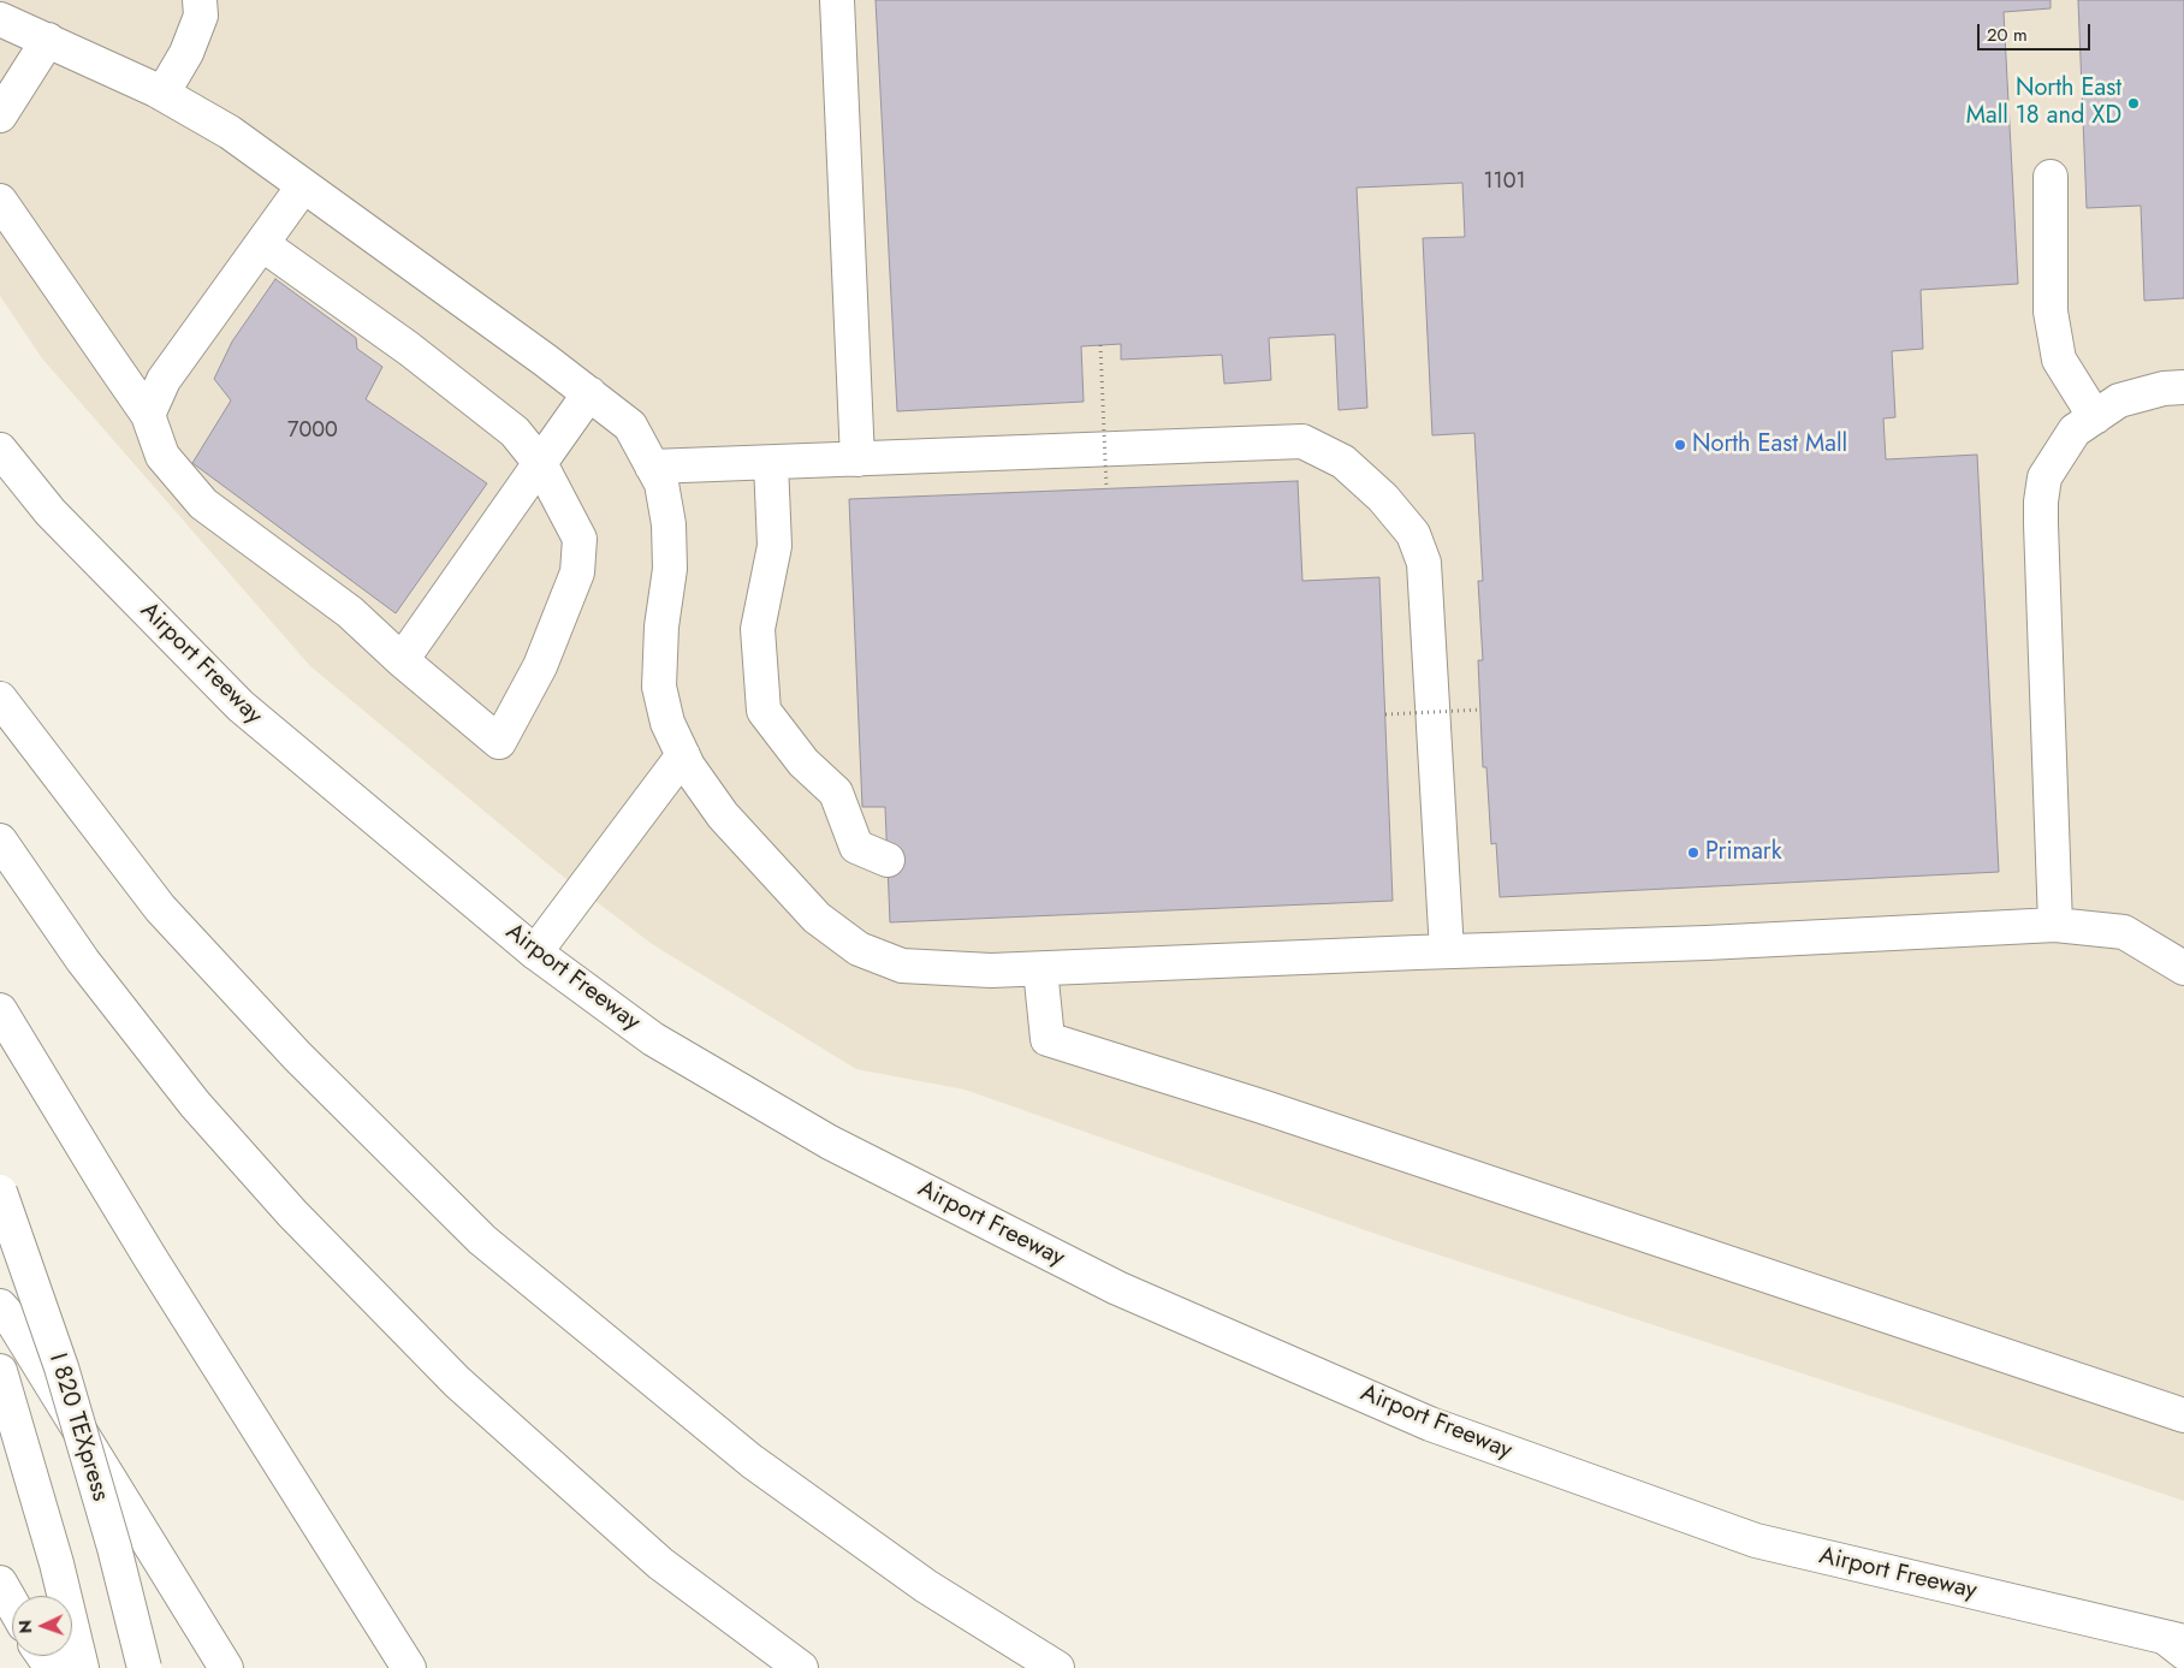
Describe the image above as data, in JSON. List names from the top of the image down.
{
  "streets": {
    "main road": ["Airport Freeway", "I 820 TEXpress"]
  },
  "places": ["North East Mall 18 and XD", "North East Mall", "Primark"],
  "house_numbers": ["1101", "7000"],
  "scale_bar": "20 m",
  "north": "left"
}
